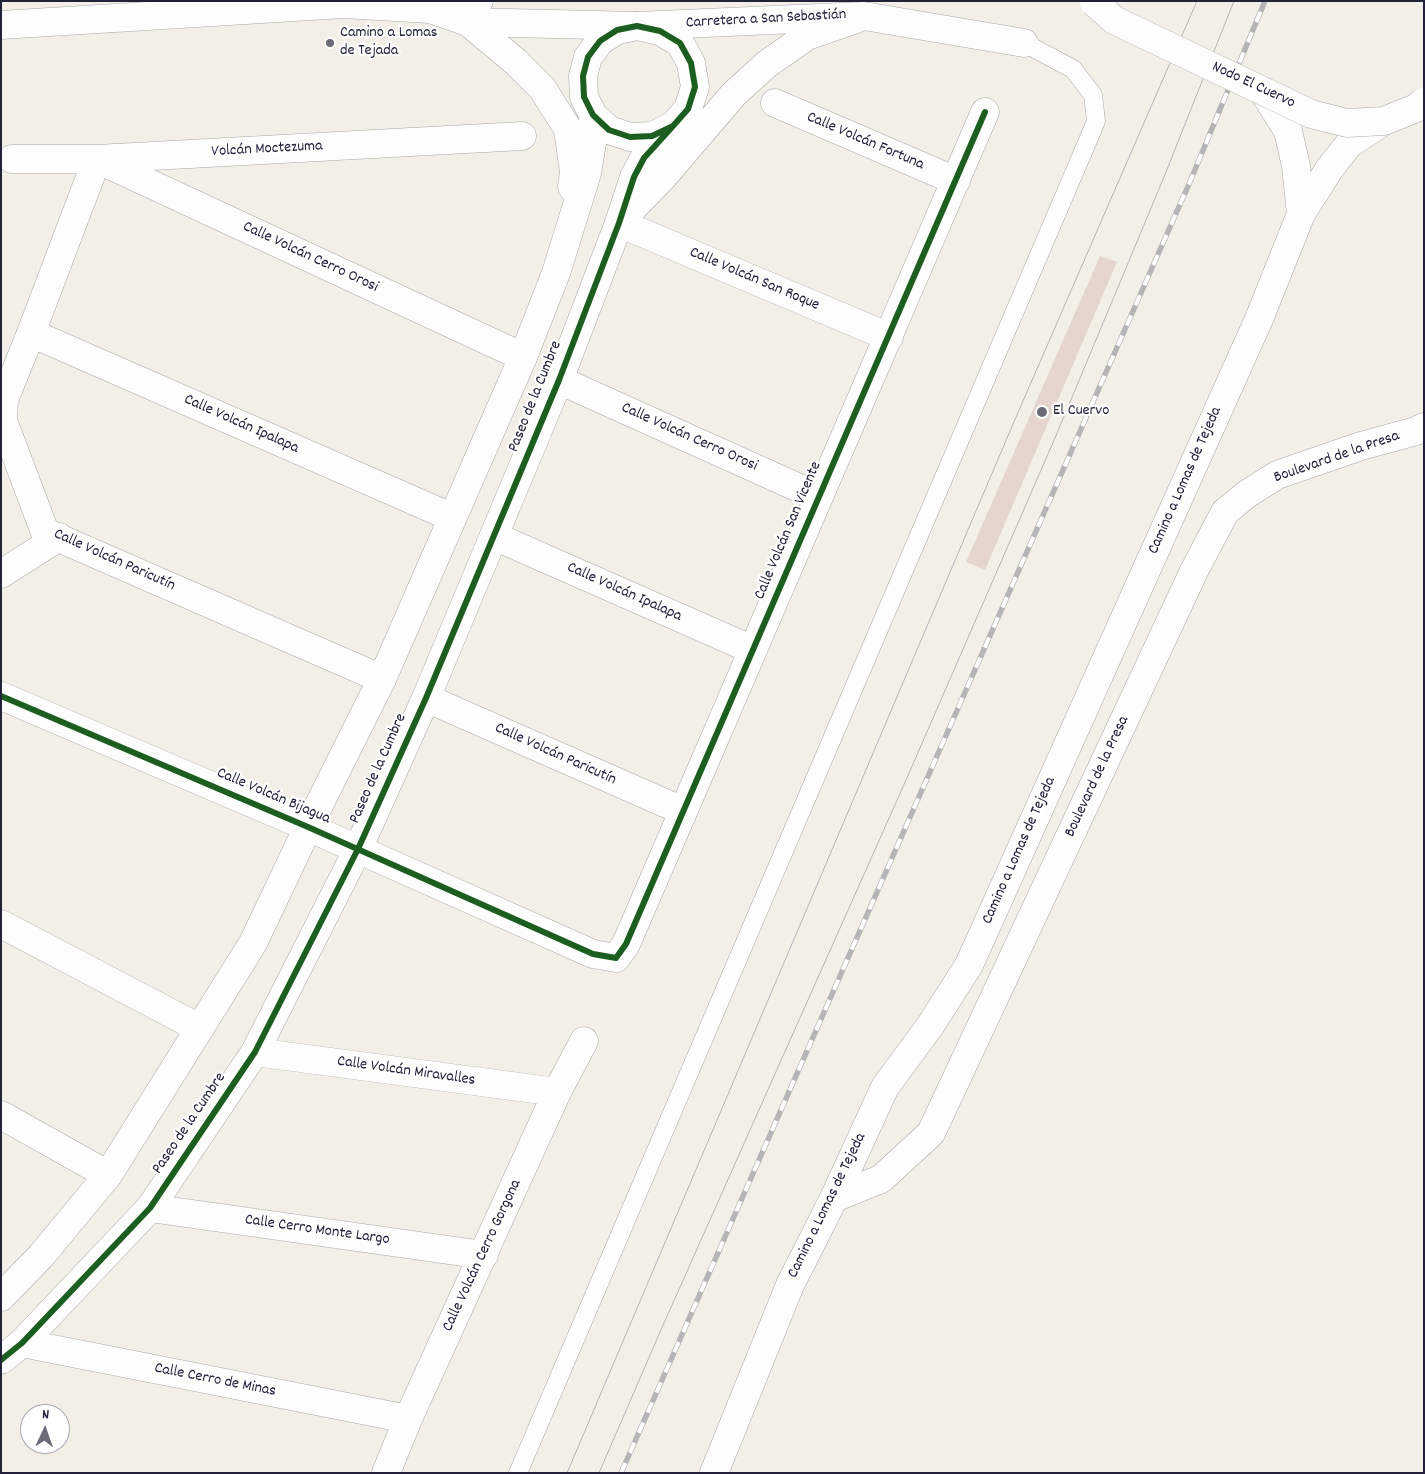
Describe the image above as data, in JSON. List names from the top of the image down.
{
  "streets": {
    "street": [
      "Carretera a San Sebastián",
      "Nodo El Cuervo",
      "Calle Volcán Fortuna",
      "Volcán Moctezuma",
      "Calle Volcán Cerro Orosi",
      "Calle Volcán San Roque",
      "Paseo de la Cumbre",
      "Calle Volcán Ipalapa",
      "Boulevard de la Presa",
      "Camino a Lomas de Tejeda",
      "Calle Volcán San Vicente",
      "Calle Volcán Paricutín",
      "Calle Volcán Bijagua",
      "Calle Volcán Miravalles",
      "Calle Cerro Monte Largo",
      "Calle Volcán Cerro Gorgona",
      "Calle Cerro de Minas"
    ]
  },
  "crossings": [
    ["Carretera a San Sebastián", "Paseo de la Cumbre"],
    ["Nodo El Cuervo", "Camino a Lomas de Tejeda"],
    ["Calle Volcán Fortuna", "Calle Volcán San Vicente"],
    ["Volcán Moctezuma", "Calle Volcán Cerro Orosi"],
    ["Volcán Moctezuma", "Calle Volcán Paricutín"],
    ["Calle Volcán Cerro Orosi", "Paseo de la Cumbre"],
    ["Calle Volcán Cerro Orosi", "Calle Volcán San Vicente"],
    ["Calle Volcán Cerro Orosi", "Calle Volcán Paricutín"],
    ["Calle Volcán San Roque", "Paseo de la Cumbre"],
    ["Calle Volcán San Roque", "Calle Volcán San Vicente"],
    ["Paseo de la Cumbre", "Calle Volcán Ipalapa"],
    ["Paseo de la Cumbre", "Calle Volcán Paricutín"],
    ["Paseo de la Cumbre", "Calle Volcán Bijagua"],
    ["Paseo de la Cumbre", "Calle Volcán Miravalles"],
    ["Paseo de la Cumbre", "Calle Cerro Monte Largo"],
    ["Paseo de la Cumbre", "Calle Cerro de Minas"],
    ["Calle Volcán Ipalapa", "Calle Volcán San Vicente"],
    ["Calle Volcán Ipalapa", "Calle Volcán Paricutín"],
    ["Boulevard de la Presa", "Camino a Lomas de Tejeda"],
    ["Calle Volcán San Vicente", "Calle Volcán Paricutín"],
    ["Calle Volcán San Vicente", "Calle Volcán Bijagua"],
    ["Calle Volcán Miravalles", "Calle Volcán Cerro Gorgona"],
    ["Calle Cerro Monte Largo", "Calle Volcán Cerro Gorgona"],
    ["Calle Volcán Cerro Gorgona", "Calle Cerro de Minas"]
  ],
  "places": ["Camino a Lomas de Tejada", "El Cuervo"],
  "north": "top"
}
